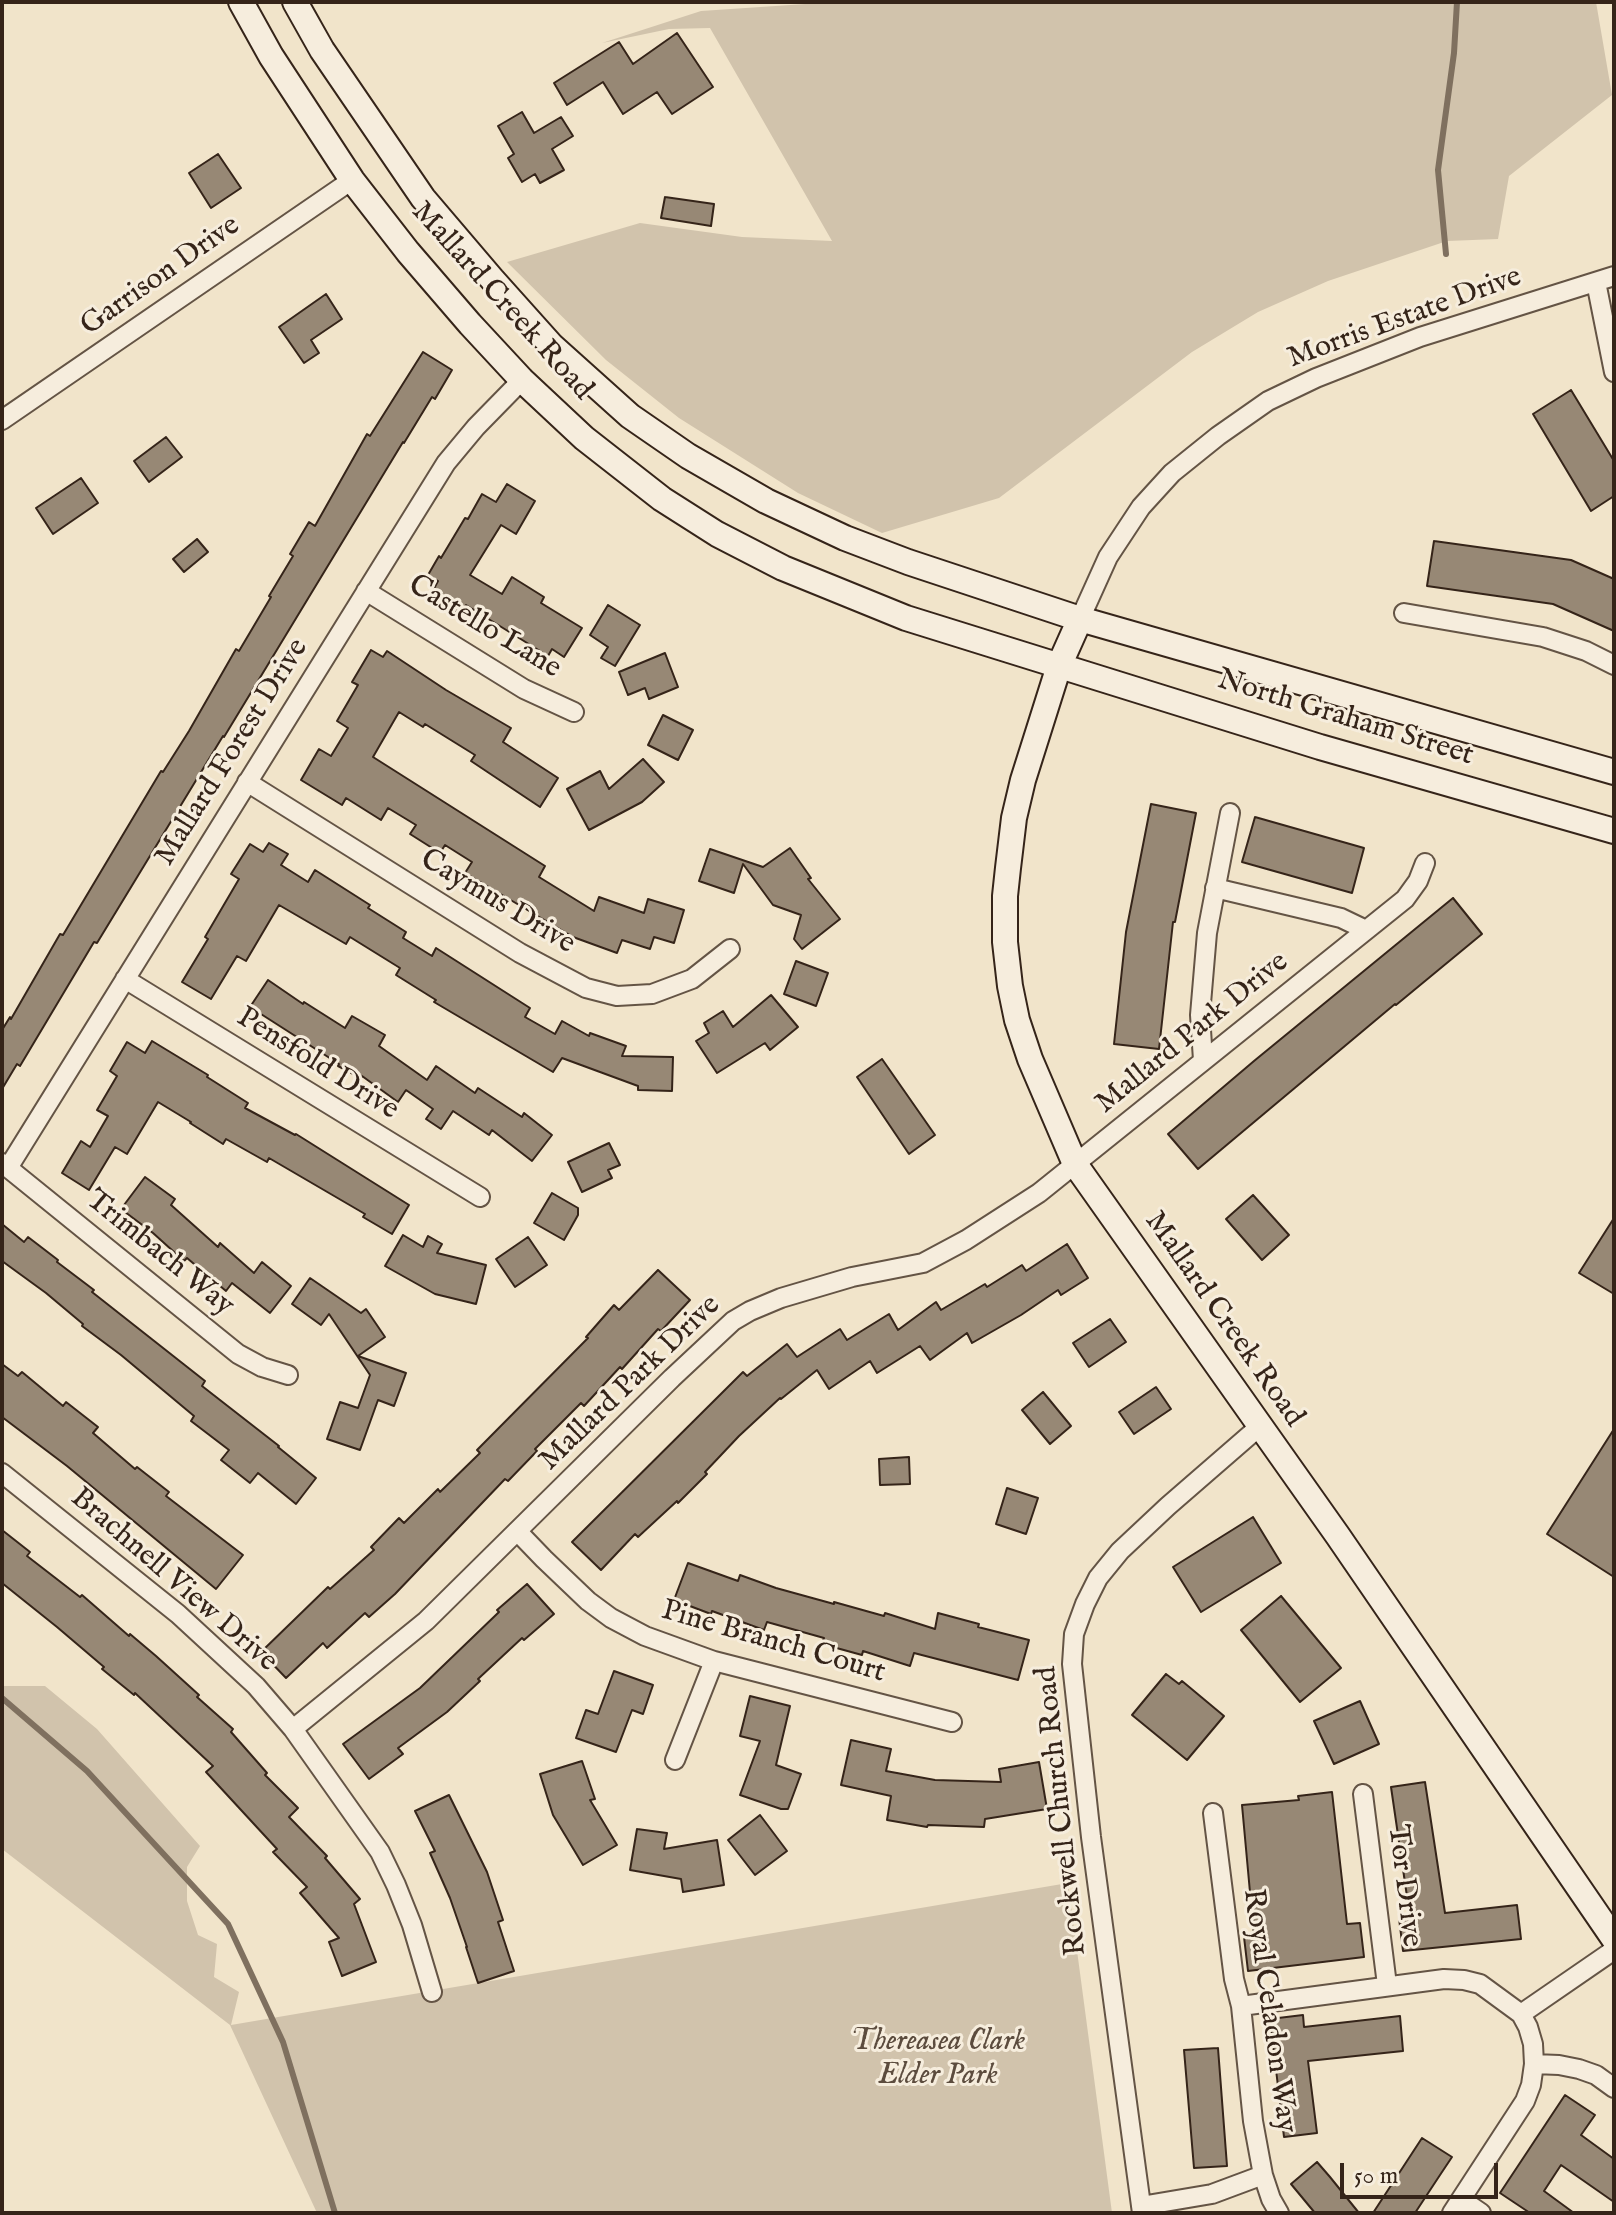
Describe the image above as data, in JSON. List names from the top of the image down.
{
  "streets": {
    "main road": ["Mallard Creek Road", "North Graham Street"],
    "street": [
      "Garrison Drive",
      "Morris Estate Drive",
      "Castello Lane",
      "Mallard Forest Drive",
      "Caymus Drive",
      "Mallard Park Drive",
      "Pensfold Drive",
      "Trimbach Way",
      "Brachnell View Drive",
      "Pine Branch Court",
      "Rockwell Church Road",
      "Tor Drive",
      "Royal Celadon Way"
    ]
  },
  "crossings": [
    ["Garrison Drive", "Mallard Creek Road"],
    ["Mallard Creek Road", "Morris Estate Drive"],
    ["Mallard Creek Road", "North Graham Street"],
    ["Mallard Creek Road", "Mallard Forest Drive"],
    ["Mallard Creek Road", "Mallard Park Drive"],
    ["Mallard Creek Road", "Rockwell Church Road"],
    ["Morris Estate Drive", "North Graham Street"],
    ["Castello Lane", "Mallard Forest Drive"],
    ["Mallard Forest Drive", "Caymus Drive"],
    ["Mallard Forest Drive", "Pensfold Drive"],
    ["Mallard Forest Drive", "Trimbach Way"],
    ["Mallard Park Drive", "Brachnell View Drive"],
    ["Mallard Park Drive", "Pine Branch Court"]
  ],
  "parks": ["Thereasea Clark Elder Park"],
  "scale_bar": "50 m"
}
